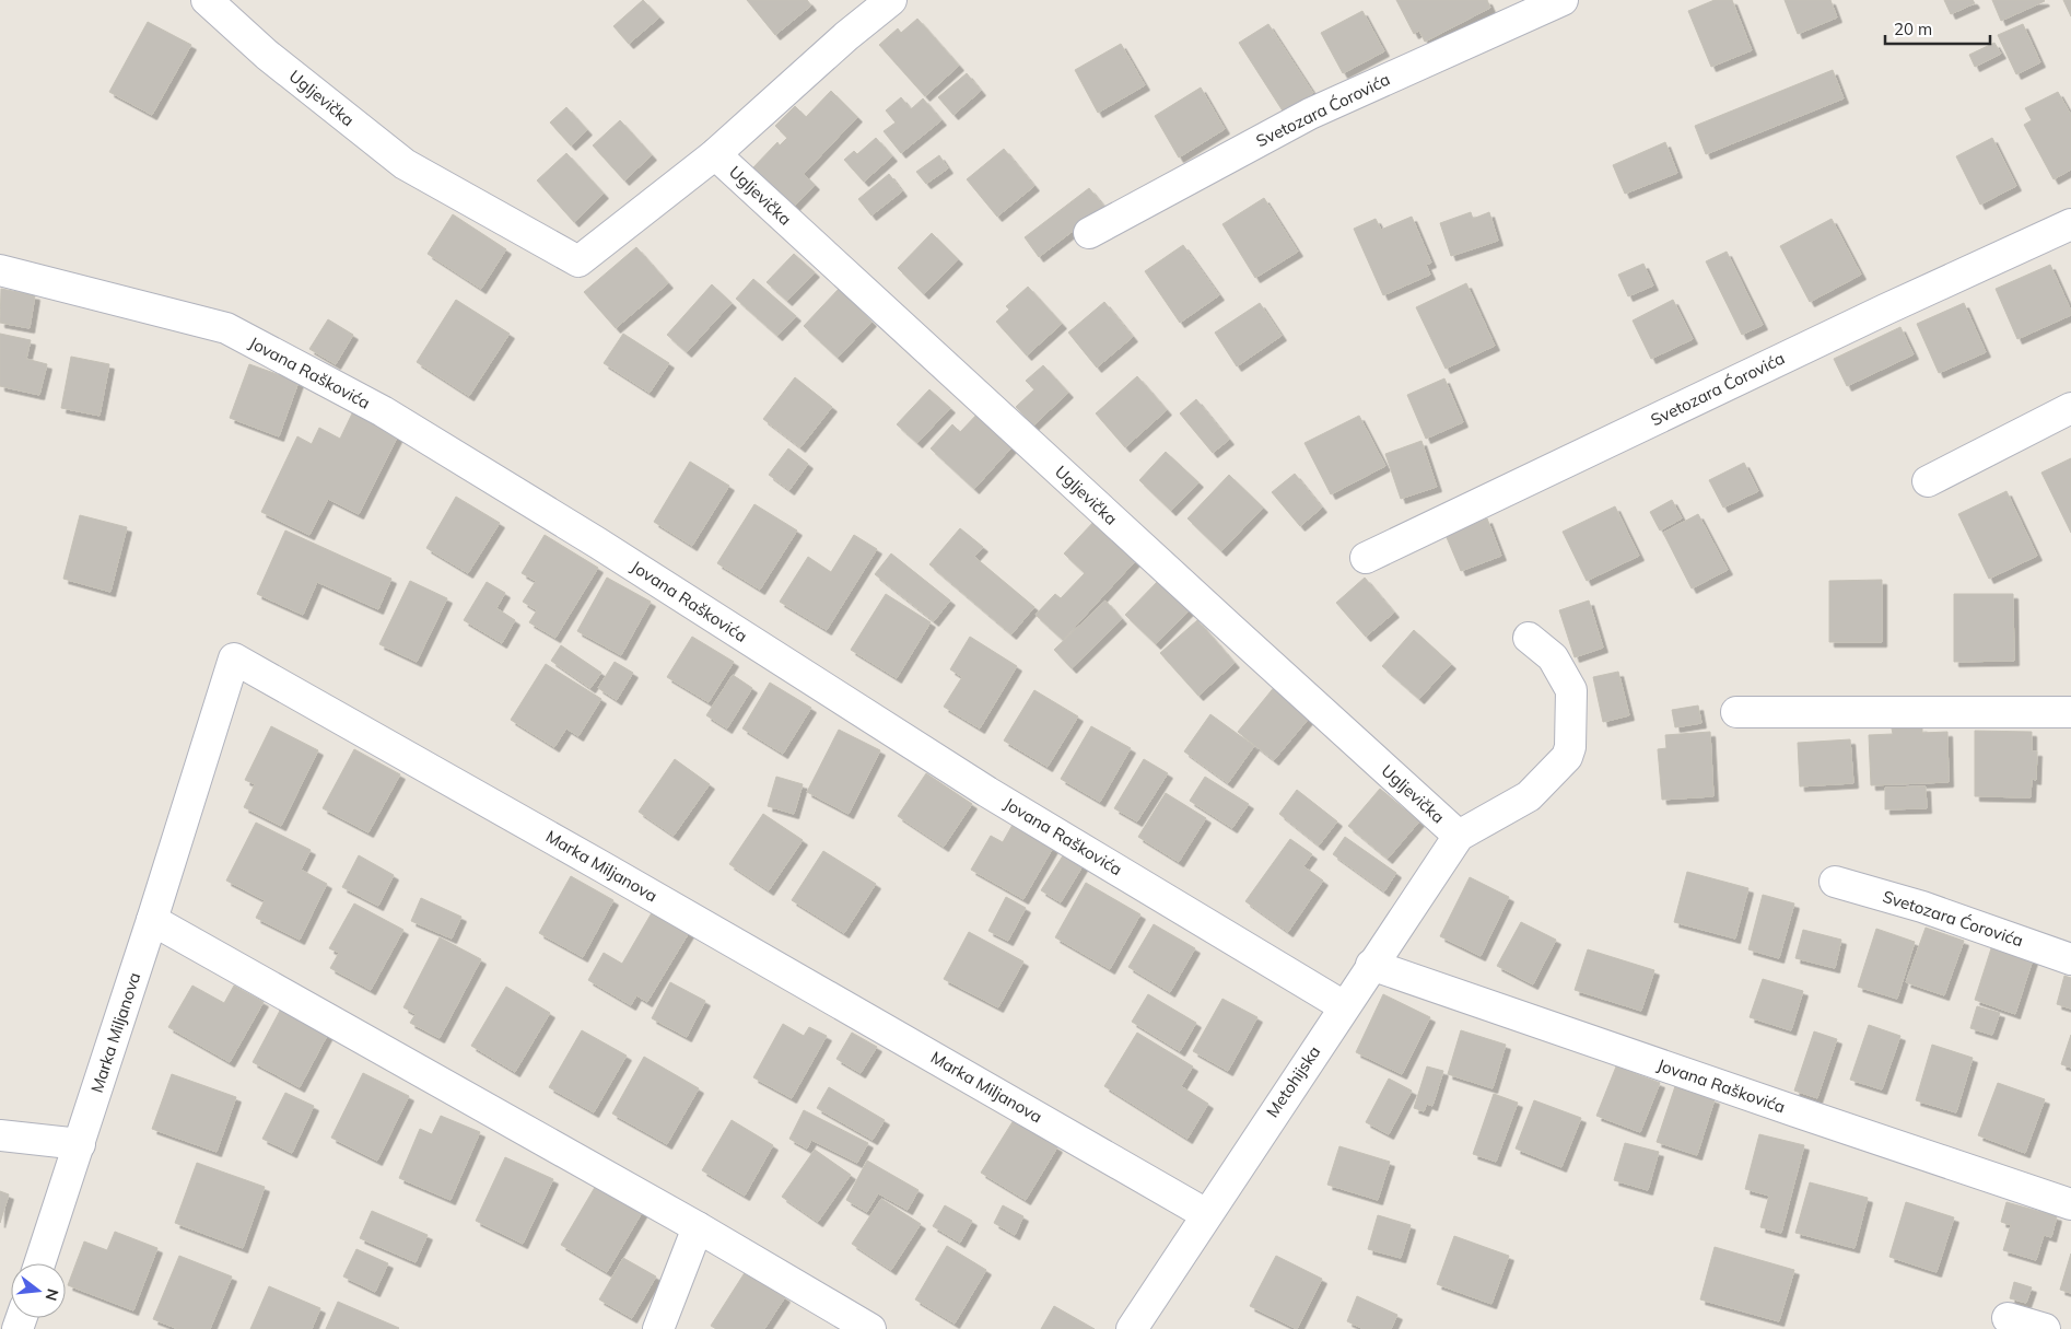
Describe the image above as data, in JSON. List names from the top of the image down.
{
  "streets": {
    "street": [
      "Ugljevička",
      "Svetozara Ćorovića",
      "Jovana Raškovića",
      "Marka Miljanova",
      "Metohijska"
    ]
  },
  "crossings": [
    ["Ugljevička", "Metohijska"],
    ["Jovana Raškovića", "Metohijska"],
    ["Marka Miljanova", "Metohijska"]
  ],
  "scale_bar": "20 m",
  "north": "right"
}
